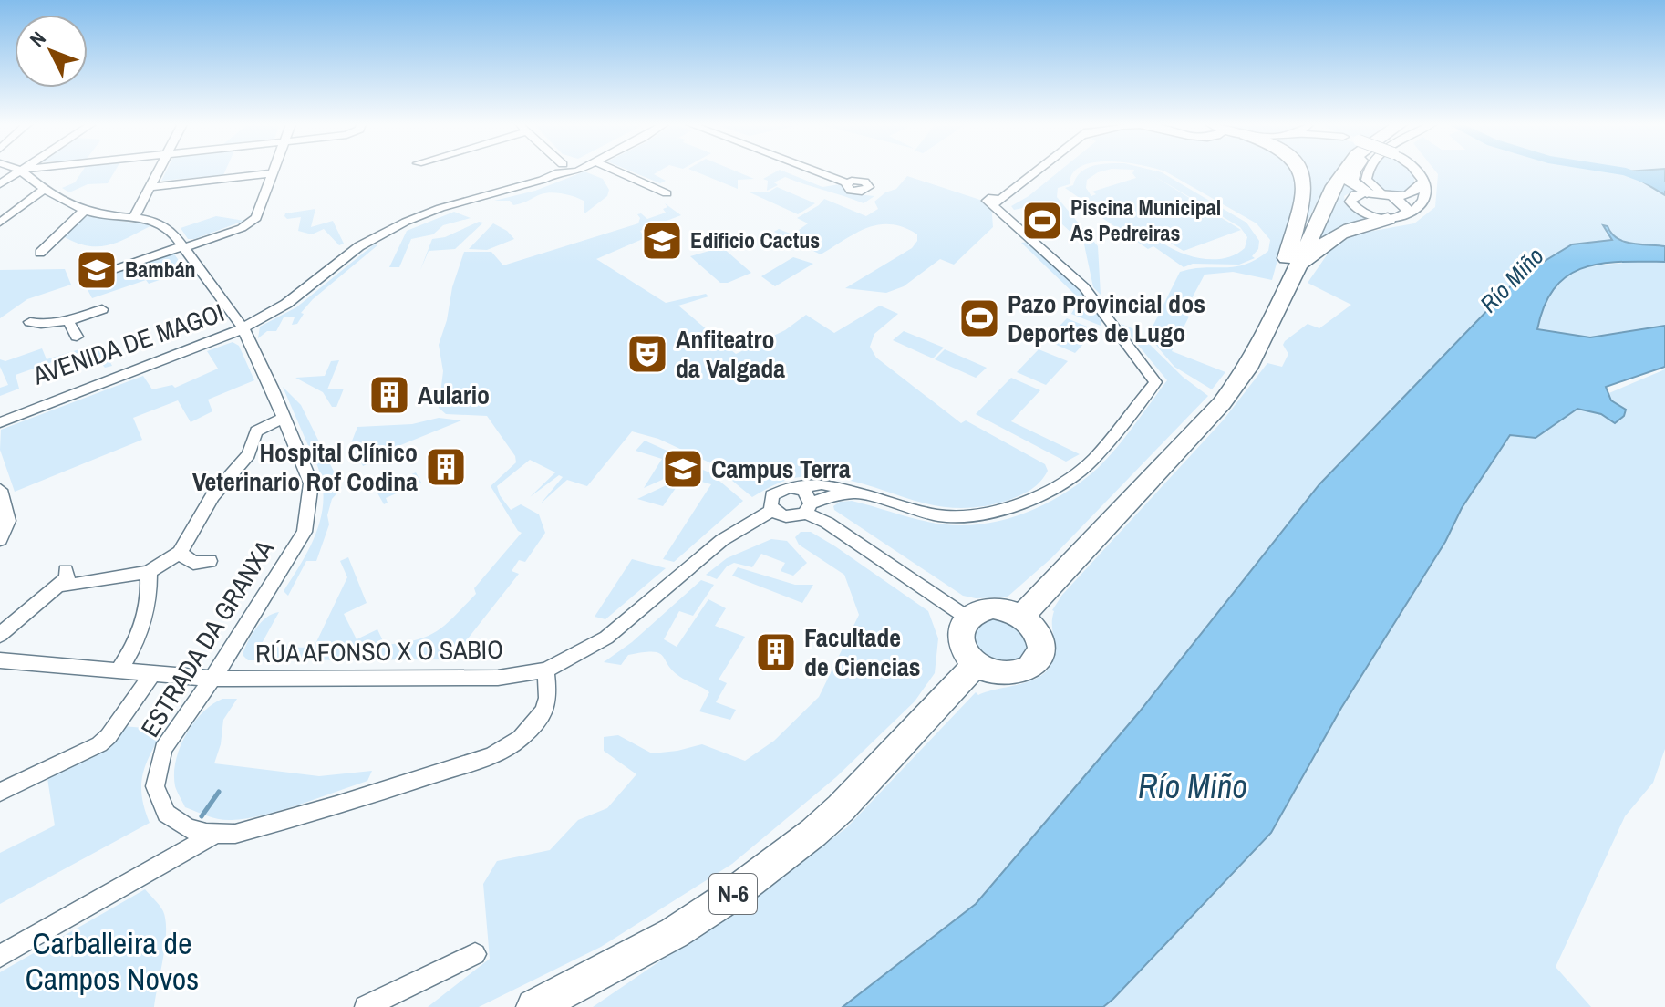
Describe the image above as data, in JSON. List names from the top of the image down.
{
  "streets": {
    "highway": ["N-6"],
    "street": ["AVENIDA DE MAGOI", "ESTRADA DA GRANXA", "RÚA AFONSO X O SABIO"]
  },
  "crossings": [
    ["AVENIDA DE MAGOI", "ESTRADA DA GRANXA"],
    ["ESTRADA DA GRANXA", "RÚA AFONSO X O SABIO"]
  ],
  "water": ["Río Miño"],
  "parks": ["Carballeira de Campos Novos"],
  "places": {
    "sports": ["Piscina Municipal As Pedreiras", "Pazo Provincial dos Deportes de Lugo"],
    "school or university": ["Edificio Cactus", "Bambán", "Campus Terra"],
    "theatre": ["Anfiteatro da Valgada"],
    "building": ["Aulario", "Hospital Clínico Veterinario Rof Codina", "Facultade de Ciencias"]
  },
  "north": "top left"
}
